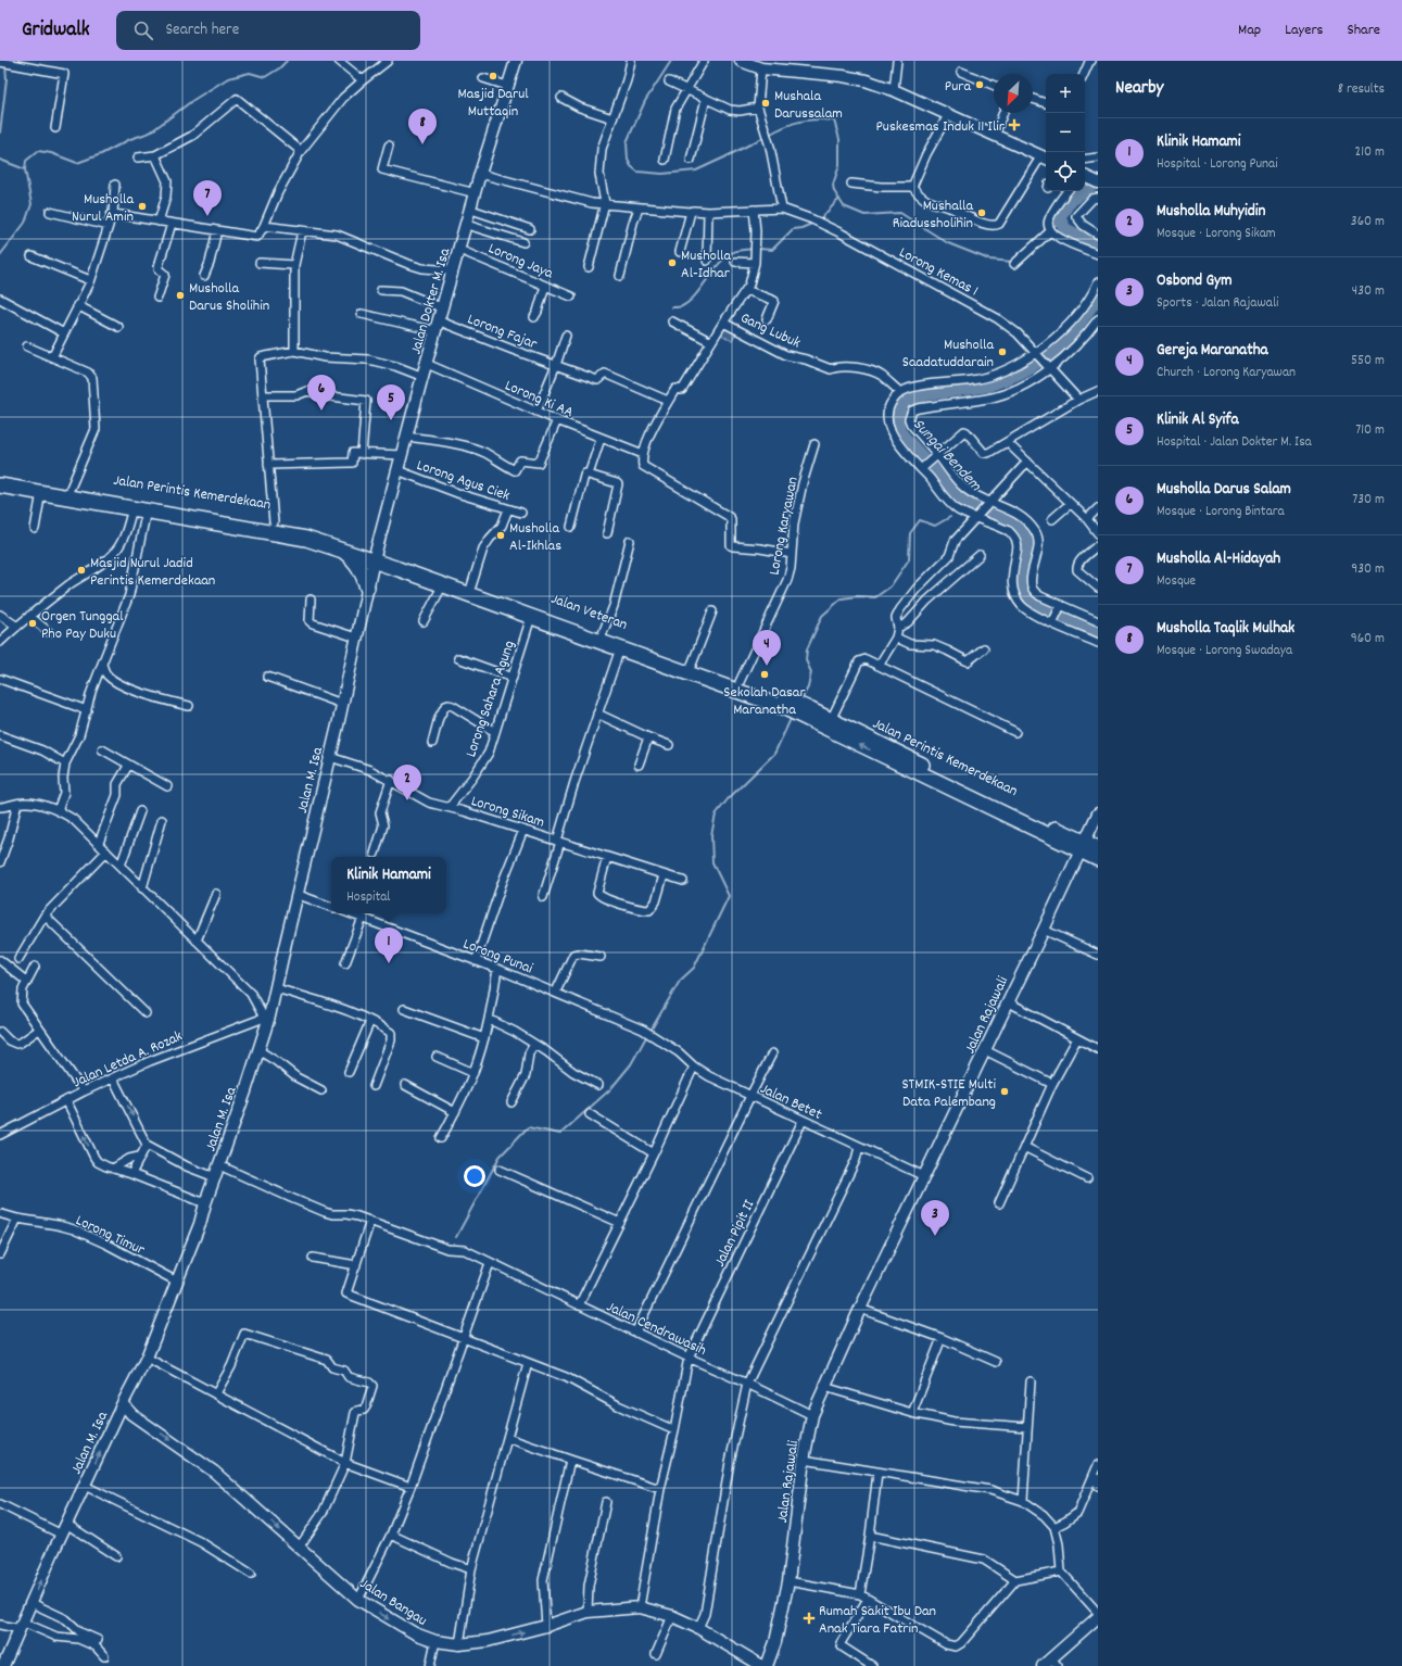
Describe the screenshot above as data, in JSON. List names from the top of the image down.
{
  "streets": {
    "highway": ["Jalan Perintis Kemerdekaan", "Jalan Veteran"],
    "street": [
      "Lorong Jaya",
      "Lorong Kemas 1",
      "Jalan Dokter M. Isa",
      "Gang Lubuk",
      "Lorong Fajar",
      "Lorong Ki AA",
      "Lorong Agus Ciek",
      "Lorong Karyawan",
      "Lorong Sahara Agung",
      "Jalan M. Isa",
      "Lorong Sikam",
      "Lorong Punai",
      "Jalan Rajawali",
      "Jalan Letda A. Rozak",
      "Jalan Betet",
      "Jalan Pipit II",
      "Lorong Timur",
      "Jalan Cendrawasih",
      "Jalan Bangau"
    ]
  },
  "crossings": [
    ["Lorong Jaya", "Jalan Dokter M. Isa"],
    ["Jalan Dokter M. Isa", "Lorong Fajar"],
    ["Jalan Dokter M. Isa", "Lorong Ki AA"],
    ["Jalan Dokter M. Isa", "Lorong Agus Ciek"],
    ["Jalan Dokter M. Isa", "Jalan Perintis Kemerdekaan"],
    ["Jalan Dokter M. Isa", "Jalan Veteran"],
    ["Jalan Dokter M. Isa", "Jalan M. Isa"],
    ["Jalan Perintis Kemerdekaan", "Jalan Veteran"],
    ["Jalan Perintis Kemerdekaan", "Jalan M. Isa"],
    ["Jalan Perintis Kemerdekaan", "Jalan Rajawali"],
    ["Lorong Karyawan", "Jalan Veteran"],
    ["Jalan Veteran", "Lorong Sahara Agung"],
    ["Jalan Veteran", "Jalan M. Isa"],
    ["Lorong Sahara Agung", "Lorong Sikam"],
    ["Jalan M. Isa", "Lorong Sikam"],
    ["Jalan M. Isa", "Jalan Letda A. Rozak"],
    ["Jalan M. Isa", "Lorong Timur"],
    ["Jalan M. Isa", "Jalan Cendrawasih"],
    ["Jalan M. Isa", "Jalan Bangau"],
    ["Lorong Punai", "Jalan Betet"],
    ["Jalan Rajawali", "Jalan Betet"],
    ["Jalan Rajawali", "Jalan Cendrawasih"],
    ["Jalan Betet", "Jalan Pipit II"],
    ["Jalan Pipit II", "Jalan Cendrawasih"],
    ["Jalan Pipit II", "Jalan Bangau"]
  ],
  "water": ["Sungai Bendem"],
  "places": {
    "other": [
      "Masjid Darul Muttaqin",
      "Pura",
      "Mushala Darussalam",
      "Musholla Nurul Amin",
      "Mushalla Riadussholihin",
      "Musholla Al-Idhar",
      "Musholla Darus Sholihin",
      "Musholla Saadatuddarain",
      "Musholla Al-Ikhlas",
      "Masjid Nurul Jadid Perintis Kemerdekaan",
      "Orgen Tunggal Pho Pay Duku",
      "Sekolah Dasar Maranatha",
      "STMIK-STIE Multi Data Palembang"
    ],
    "health": ["Puskesmas Induk 11 Ilir", "Rumah Sakit Ibu Dan Anak Tiara Fatrin"]
  },
  "north": "bottom left",
  "page": {
    "header": "Gridwalk",
    "search": "Search here",
    "nav": ["Map", "Layers", "Share"],
    "heading": ["Nearby", "8 results"],
    "map_buttons": ["+", "−"],
    "pins": [
      "8",
      "7",
      "6",
      "5",
      "4",
      "2",
      "1",
      "3"
    ],
    "list": [
      {
        "mark": "1",
        "name": "Klinik Hamami",
        "note": "Hospital · Lorong Punai",
        "value": "210 m"
      },
      {
        "mark": "2",
        "name": "Musholla Muhyidin",
        "note": "Mosque · Lorong Sikam",
        "value": "360 m"
      },
      {
        "mark": "3",
        "name": "Osbond Gym",
        "note": "Sports · Jalan Rajawali",
        "value": "430 m"
      },
      {
        "mark": "4",
        "name": "Gereja Maranatha",
        "note": "Church · Lorong Karyawan",
        "value": "550 m"
      },
      {
        "mark": "5",
        "name": "Klinik Al Syifa",
        "note": "Hospital · Jalan Dokter M. Isa",
        "value": "710 m"
      },
      {
        "mark": "6",
        "name": "Musholla Darus Salam",
        "note": "Mosque · Lorong Bintara",
        "value": "730 m"
      },
      {
        "mark": "7",
        "name": "Musholla Al-Hidayah",
        "note": "Mosque",
        "value": "930 m"
      },
      {
        "mark": "8",
        "name": "Musholla Taqlik Mulhak",
        "note": "Mosque · Lorong Swadaya",
        "value": "960 m"
      }
    ],
    "popup": ["Klinik Hamami", "Hospital"]
  }
}
